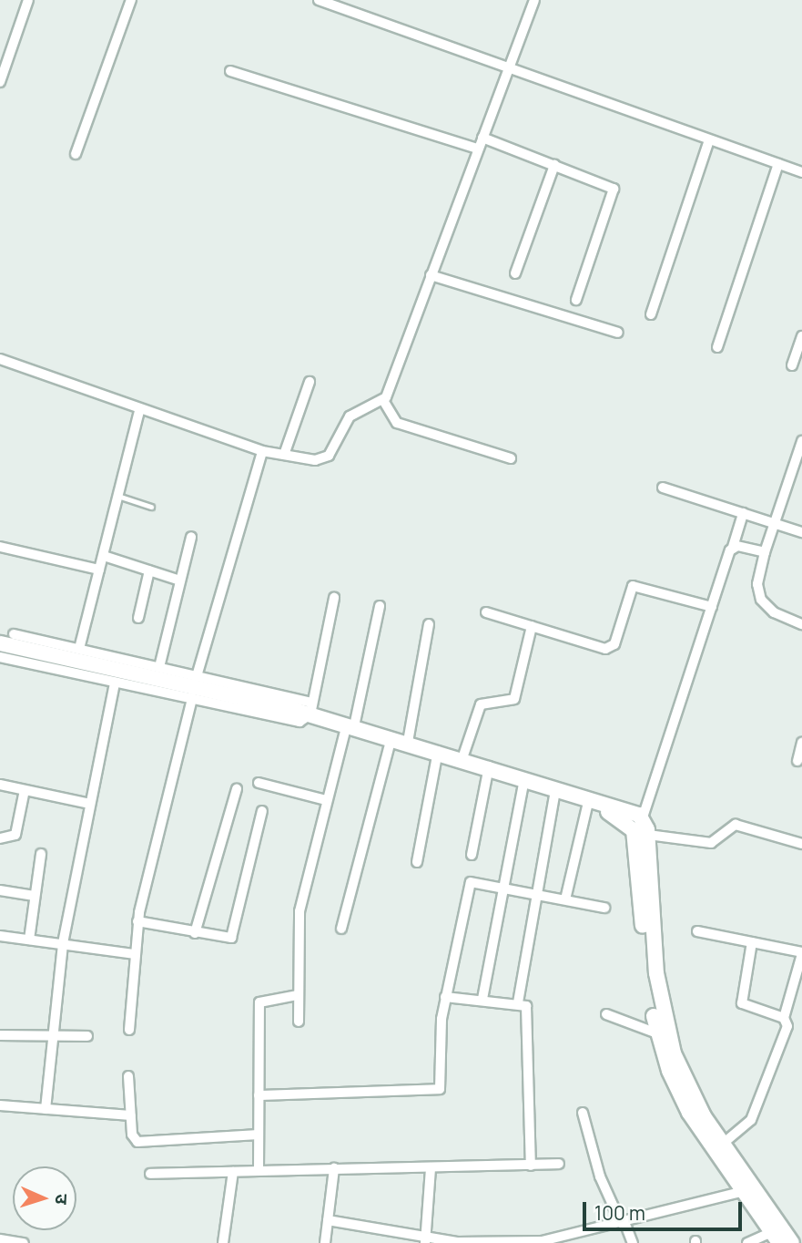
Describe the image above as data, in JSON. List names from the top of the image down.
{
  "scale_bar": "100 m",
  "north": "right"
}
